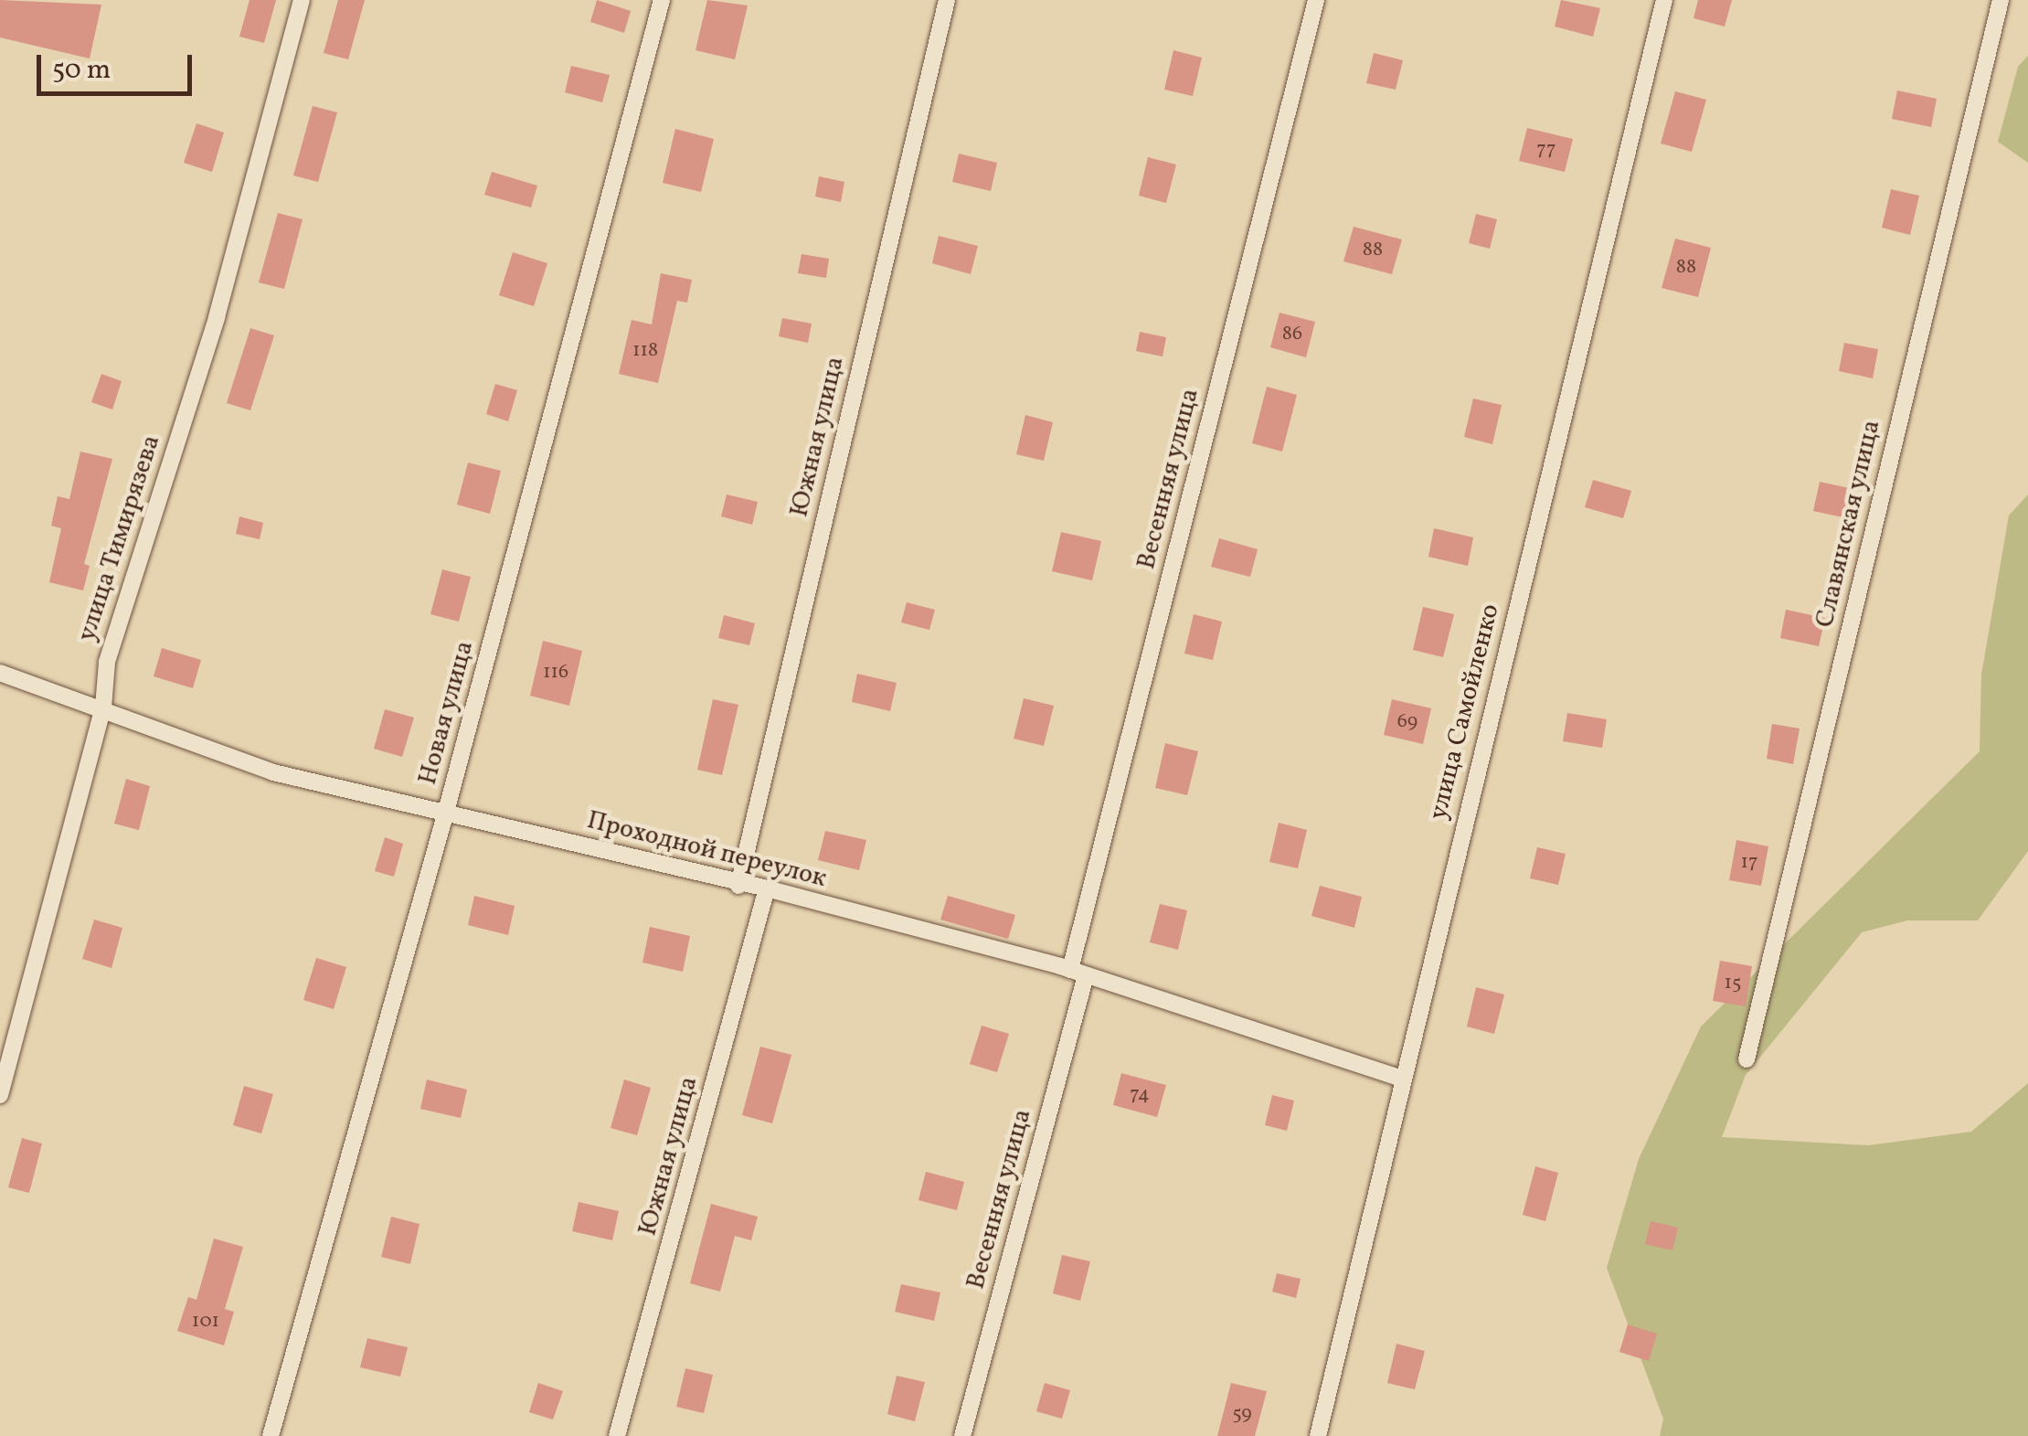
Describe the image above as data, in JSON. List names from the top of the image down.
{
  "streets": {
    "street": [
      "Южная улица",
      "Весенняя улица",
      "Славянская улица",
      "улица Тимирязева",
      "улица Самойленко",
      "Новая улица",
      "Проходной переулок"
    ]
  },
  "crossings": [
    ["Южная улица", "Проходной переулок"],
    ["Весенняя улица", "Проходной переулок"],
    ["улица Тимирязева", "Проходной переулок"],
    ["улица Самойленко", "Проходной переулок"],
    ["Новая улица", "Проходной переулок"]
  ],
  "house_numbers": [
    "77",
    "88",
    "88",
    "86",
    "118",
    "116",
    "69",
    "17",
    "15",
    "74",
    "101",
    "59"
  ],
  "scale_bar": "50 m"
}
